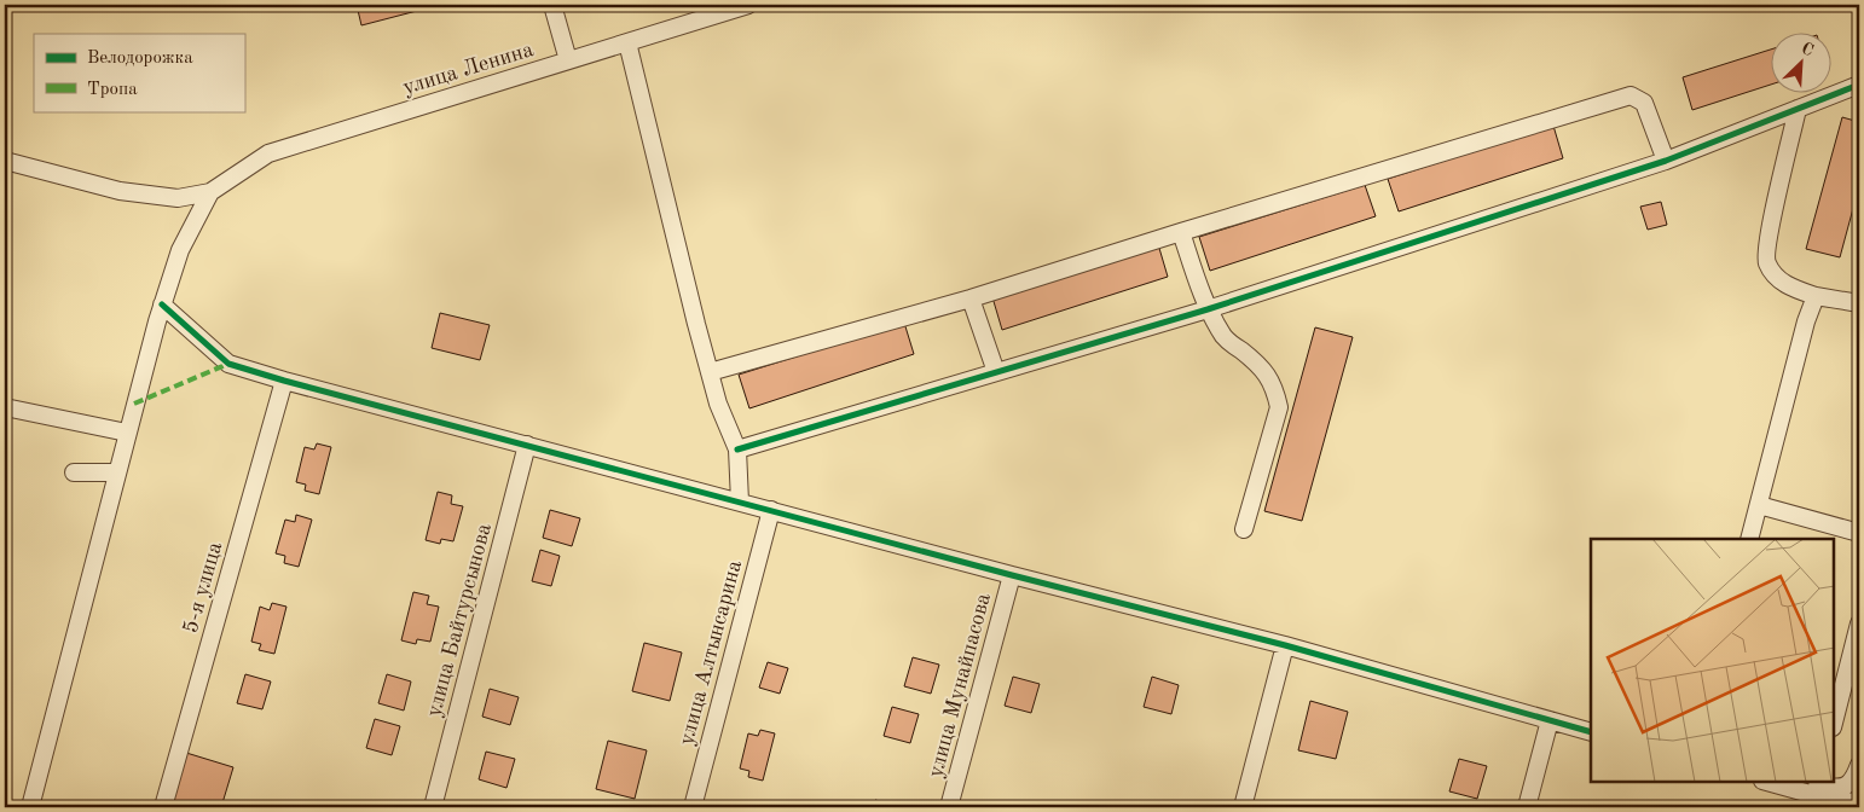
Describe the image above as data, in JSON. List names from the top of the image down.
{
  "streets": {
    "street": [
      "улица Ленина",
      "5-я улица",
      "улица Байтурсынова",
      "улица Алтынсарина",
      "улица Мунайпасова"
    ]
  },
  "legend": ["Велодорожка", "Тропа"],
  "north": "top right"
}
